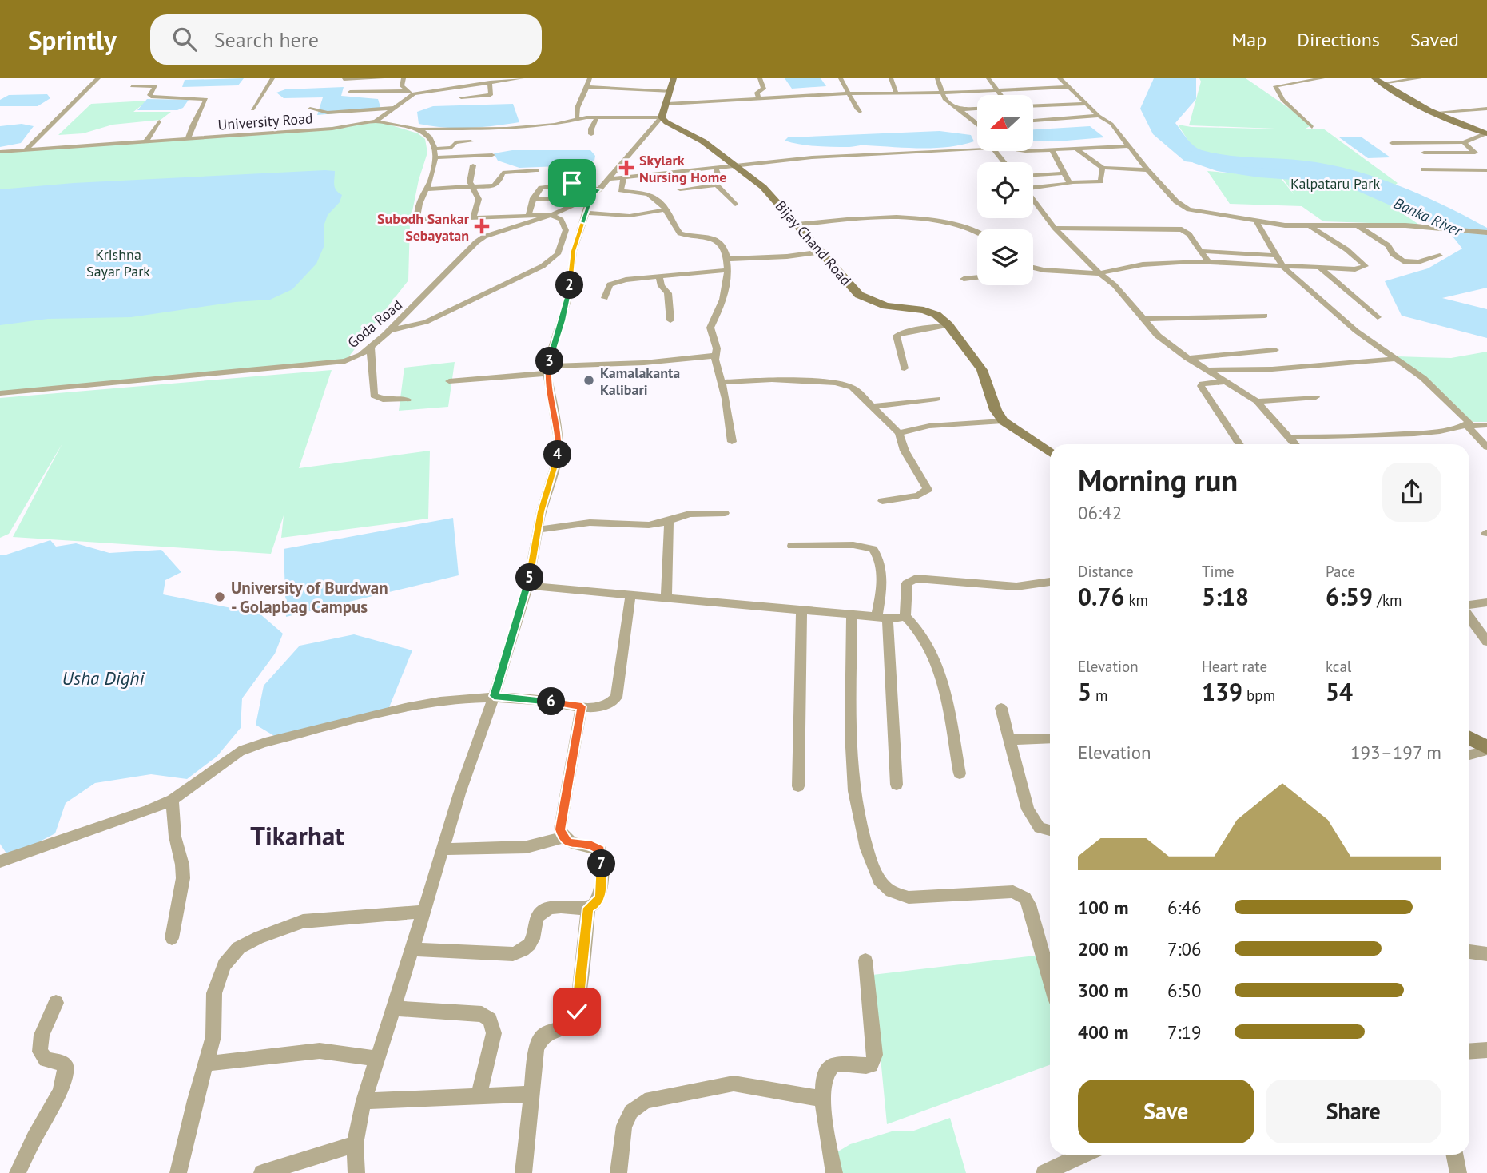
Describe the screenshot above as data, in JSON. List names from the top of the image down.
{
  "streets": {
    "main road": ["Bijay Chand Road"],
    "street": ["University Road", "Goda Road"]
  },
  "crossings": [
    ["Bijay Chand Road", "Goda Road"]
  ],
  "districts": ["Tikarhat"],
  "water": ["Banka River", "Usha Dighi"],
  "parks": ["Kalpataru Park", "Krishna Sayar Park"],
  "places": {
    "health": ["Skylark Nursing Home", "Subodh Sankar Sebayatan"],
    "other": ["Kamalakanta Kalibari", "University of Burdwan - Golapbag Campus"]
  },
  "north": "left",
  "page": {
    "header": "Sprintly",
    "search": "Search here",
    "nav": ["Map", "Directions", "Saved"],
    "pins": [
      "2",
      "3",
      "4",
      "5",
      "6",
      "7"
    ],
    "heading": ["Morning run", "06:42"],
    "stats": [
      ["Distance", "0.76 km"],
      ["Time", "5:18"],
      ["Pace", "6:59 /km"],
      ["Elevation", "5 m"],
      ["Heart rate", "139 bpm"],
      ["kcal", "54"]
    ],
    "chart": ["Elevation", "193–197 m"],
    "list": [
      {
        "name": "100 m",
        "note": "6:46"
      },
      {
        "name": "200 m",
        "note": "7:06"
      },
      {
        "name": "300 m",
        "note": "6:50"
      },
      {
        "name": "400 m",
        "note": "7:19"
      }
    ],
    "buttons": ["Save", "Share"]
  }
}
